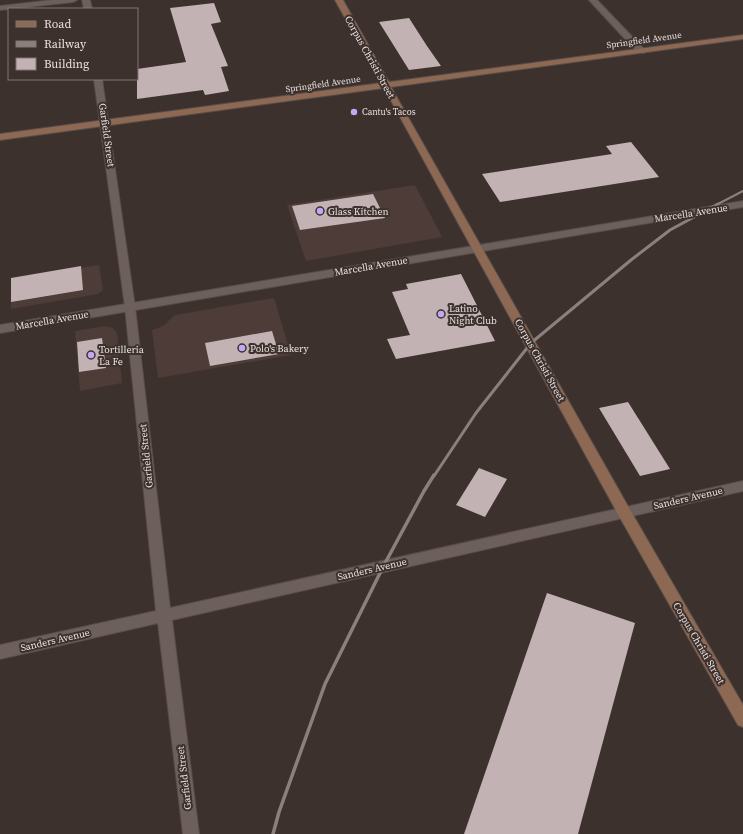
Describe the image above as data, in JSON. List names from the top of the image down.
{
  "streets": {
    "main road": ["Springfield Avenue", "Corpus Christi Street"],
    "street": ["Garfield Street", "Marcella Avenue", "Sanders Avenue"]
  },
  "crossings": [
    ["Springfield Avenue", "Corpus Christi Street"],
    ["Springfield Avenue", "Garfield Street"],
    ["Corpus Christi Street", "Marcella Avenue"],
    ["Corpus Christi Street", "Sanders Avenue"],
    ["Garfield Street", "Marcella Avenue"],
    ["Garfield Street", "Sanders Avenue"]
  ],
  "places": [
    "Cantu's Tacos",
    "Glass Kitchen",
    "Latino Night Club",
    "Polo's Bakery",
    "Tortilleria La Fe"
  ],
  "legend": ["Road", "Railway", "Building"]
}
